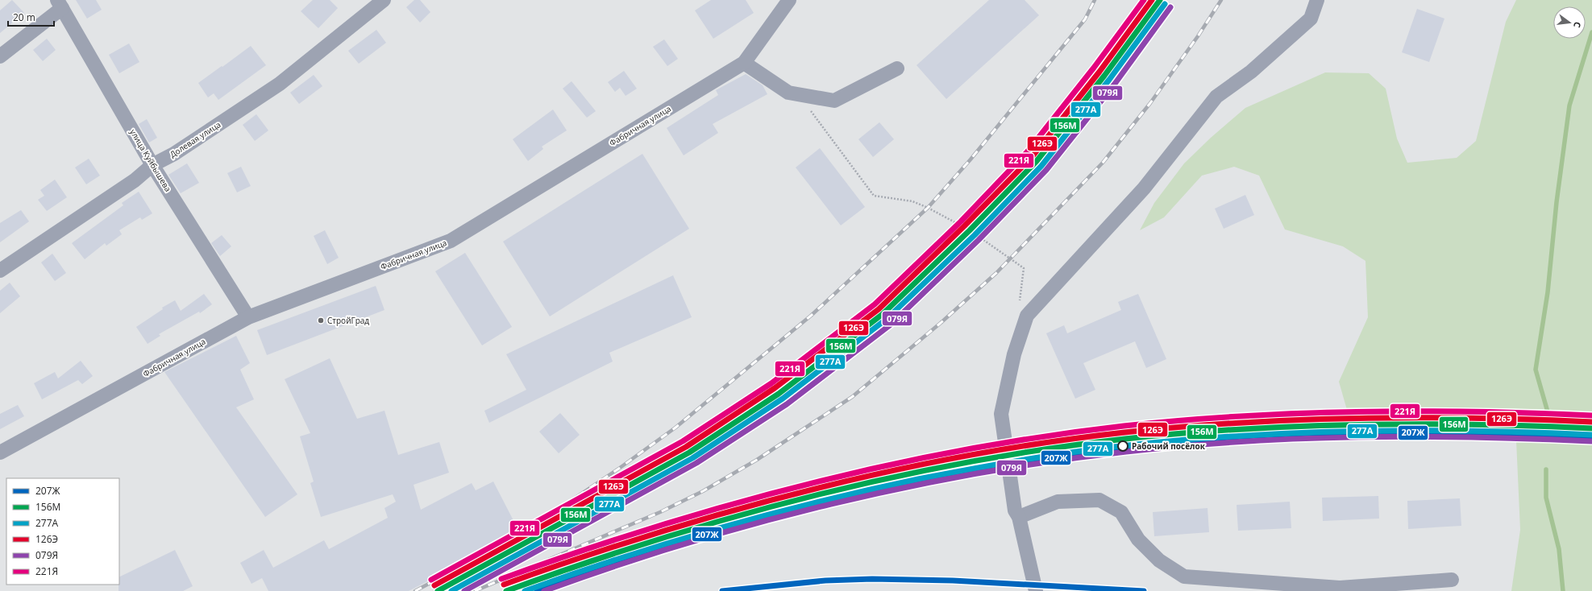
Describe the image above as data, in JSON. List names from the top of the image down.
{
  "streets": {
    "street": ["Фабричная улица", "Долевая улица", "улица Куйбышева"]
  },
  "crossings": [
    ["Фабричная улица", "улица Куйбышева"],
    ["Долевая улица", "улица Куйбышева"]
  ],
  "places": ["СтройГрад", "Рабочий посёлок"],
  "lines": [
    "transit line 156М",
    "transit line 126Э",
    "transit line 221Я",
    "transit line 277А",
    "transit line 079Я",
    "transit line 207Ж"
  ],
  "legend": [
    "207Ж",
    "156М",
    "277А",
    "126Э",
    "079Я",
    "221Я"
  ],
  "scale_bar": "20 m",
  "north": "right"
}
